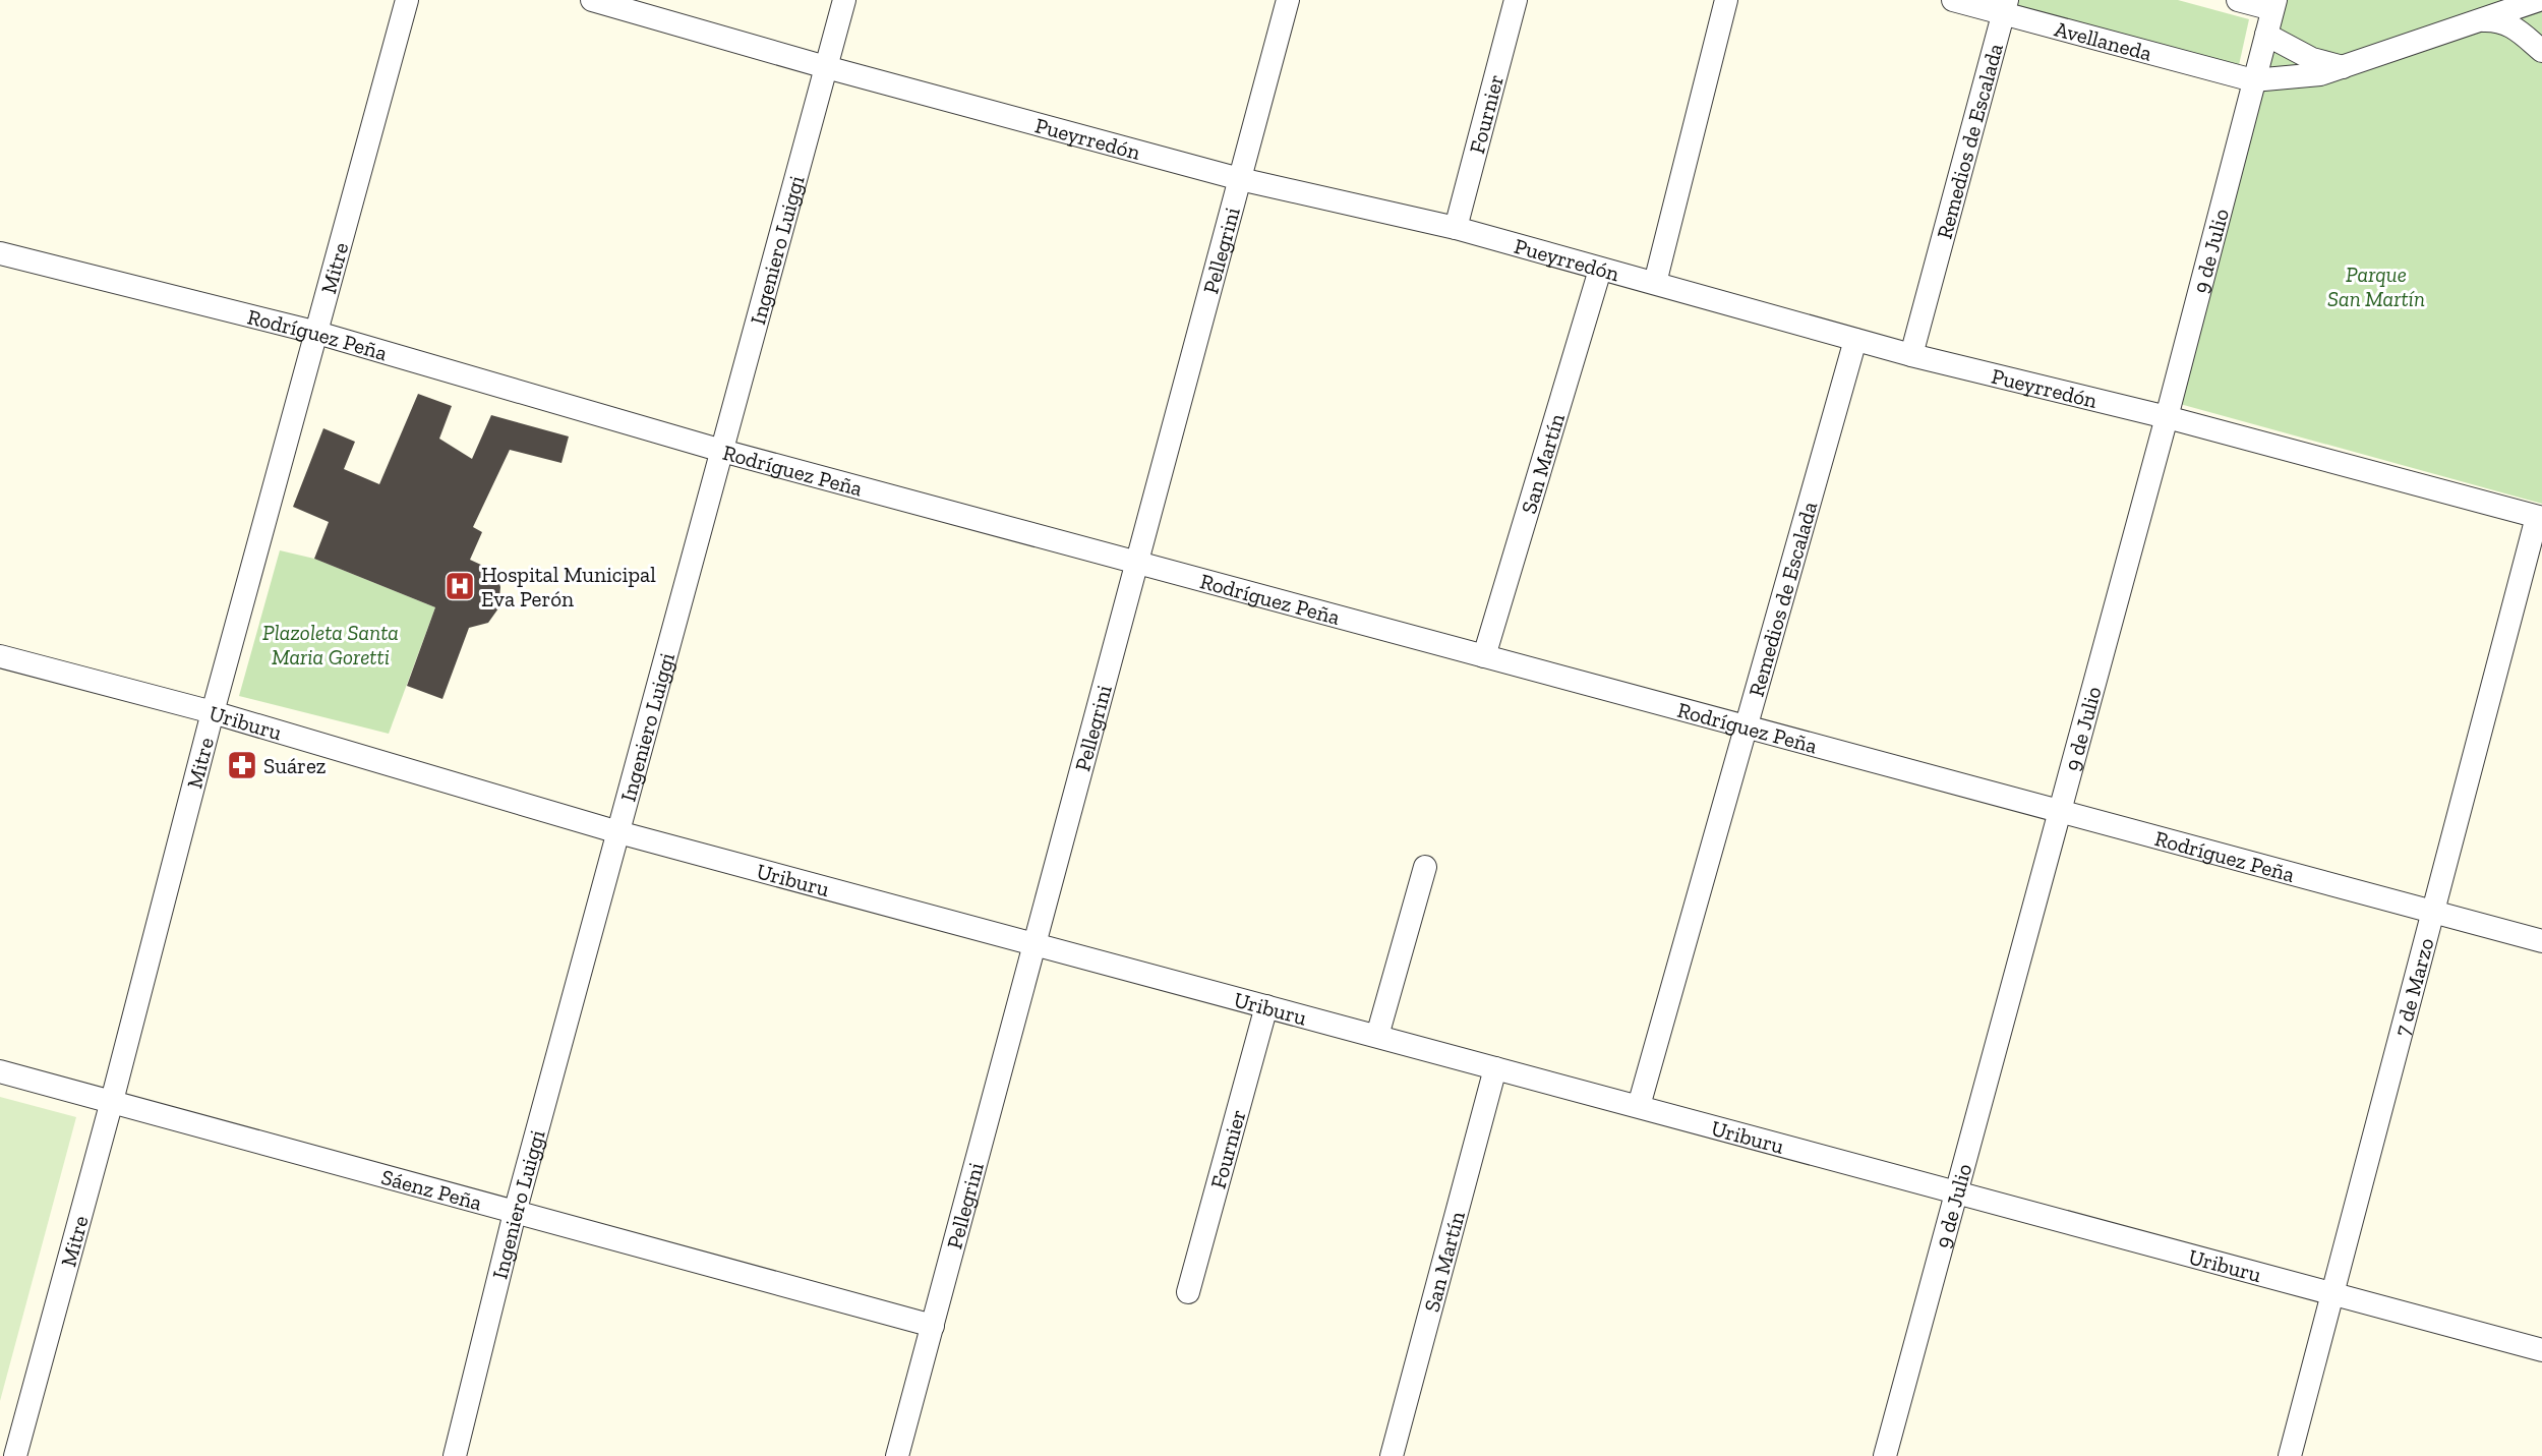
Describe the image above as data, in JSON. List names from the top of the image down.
{
  "streets": {
    "street": [
      "Avellaneda",
      "Fournier",
      "Pueyrredón",
      "Remedios de Escalada",
      "Ingeniero Luiggi",
      "Pellegrini",
      "9 de Julio",
      "Mitre",
      "Rodríguez Peña",
      "San Martín",
      "Uriburu",
      "7 de Marzo",
      "Sáenz Peña"
    ]
  },
  "crossings": [
    ["Avellaneda", "Remedios de Escalada"],
    ["Avellaneda", "9 de Julio"],
    ["Fournier", "Pueyrredón"],
    ["Fournier", "Uriburu"],
    ["Pueyrredón", "Remedios de Escalada"],
    ["Pueyrredón", "Ingeniero Luiggi"],
    ["Pueyrredón", "Pellegrini"],
    ["Pueyrredón", "9 de Julio"],
    ["Pueyrredón", "San Martín"],
    ["Pueyrredón", "7 de Marzo"],
    ["Remedios de Escalada", "Rodríguez Peña"],
    ["Remedios de Escalada", "Uriburu"],
    ["Ingeniero Luiggi", "Rodríguez Peña"],
    ["Ingeniero Luiggi", "Uriburu"],
    ["Ingeniero Luiggi", "Sáenz Peña"],
    ["Pellegrini", "Rodríguez Peña"],
    ["Pellegrini", "Uriburu"],
    ["Pellegrini", "Sáenz Peña"],
    ["9 de Julio", "Rodríguez Peña"],
    ["9 de Julio", "Uriburu"],
    ["Mitre", "Rodríguez Peña"],
    ["Mitre", "Uriburu"],
    ["Mitre", "Sáenz Peña"],
    ["Rodríguez Peña", "San Martín"],
    ["Rodríguez Peña", "7 de Marzo"],
    ["San Martín", "Uriburu"],
    ["Uriburu", "7 de Marzo"]
  ],
  "parks": ["Parque San Martín", "Plazoleta Santa Maria Goretti"],
  "places": {
    "hospital": ["Hospital Municipal Eva Perón"],
    "pharmacy": ["Suárez"]
  }
}
